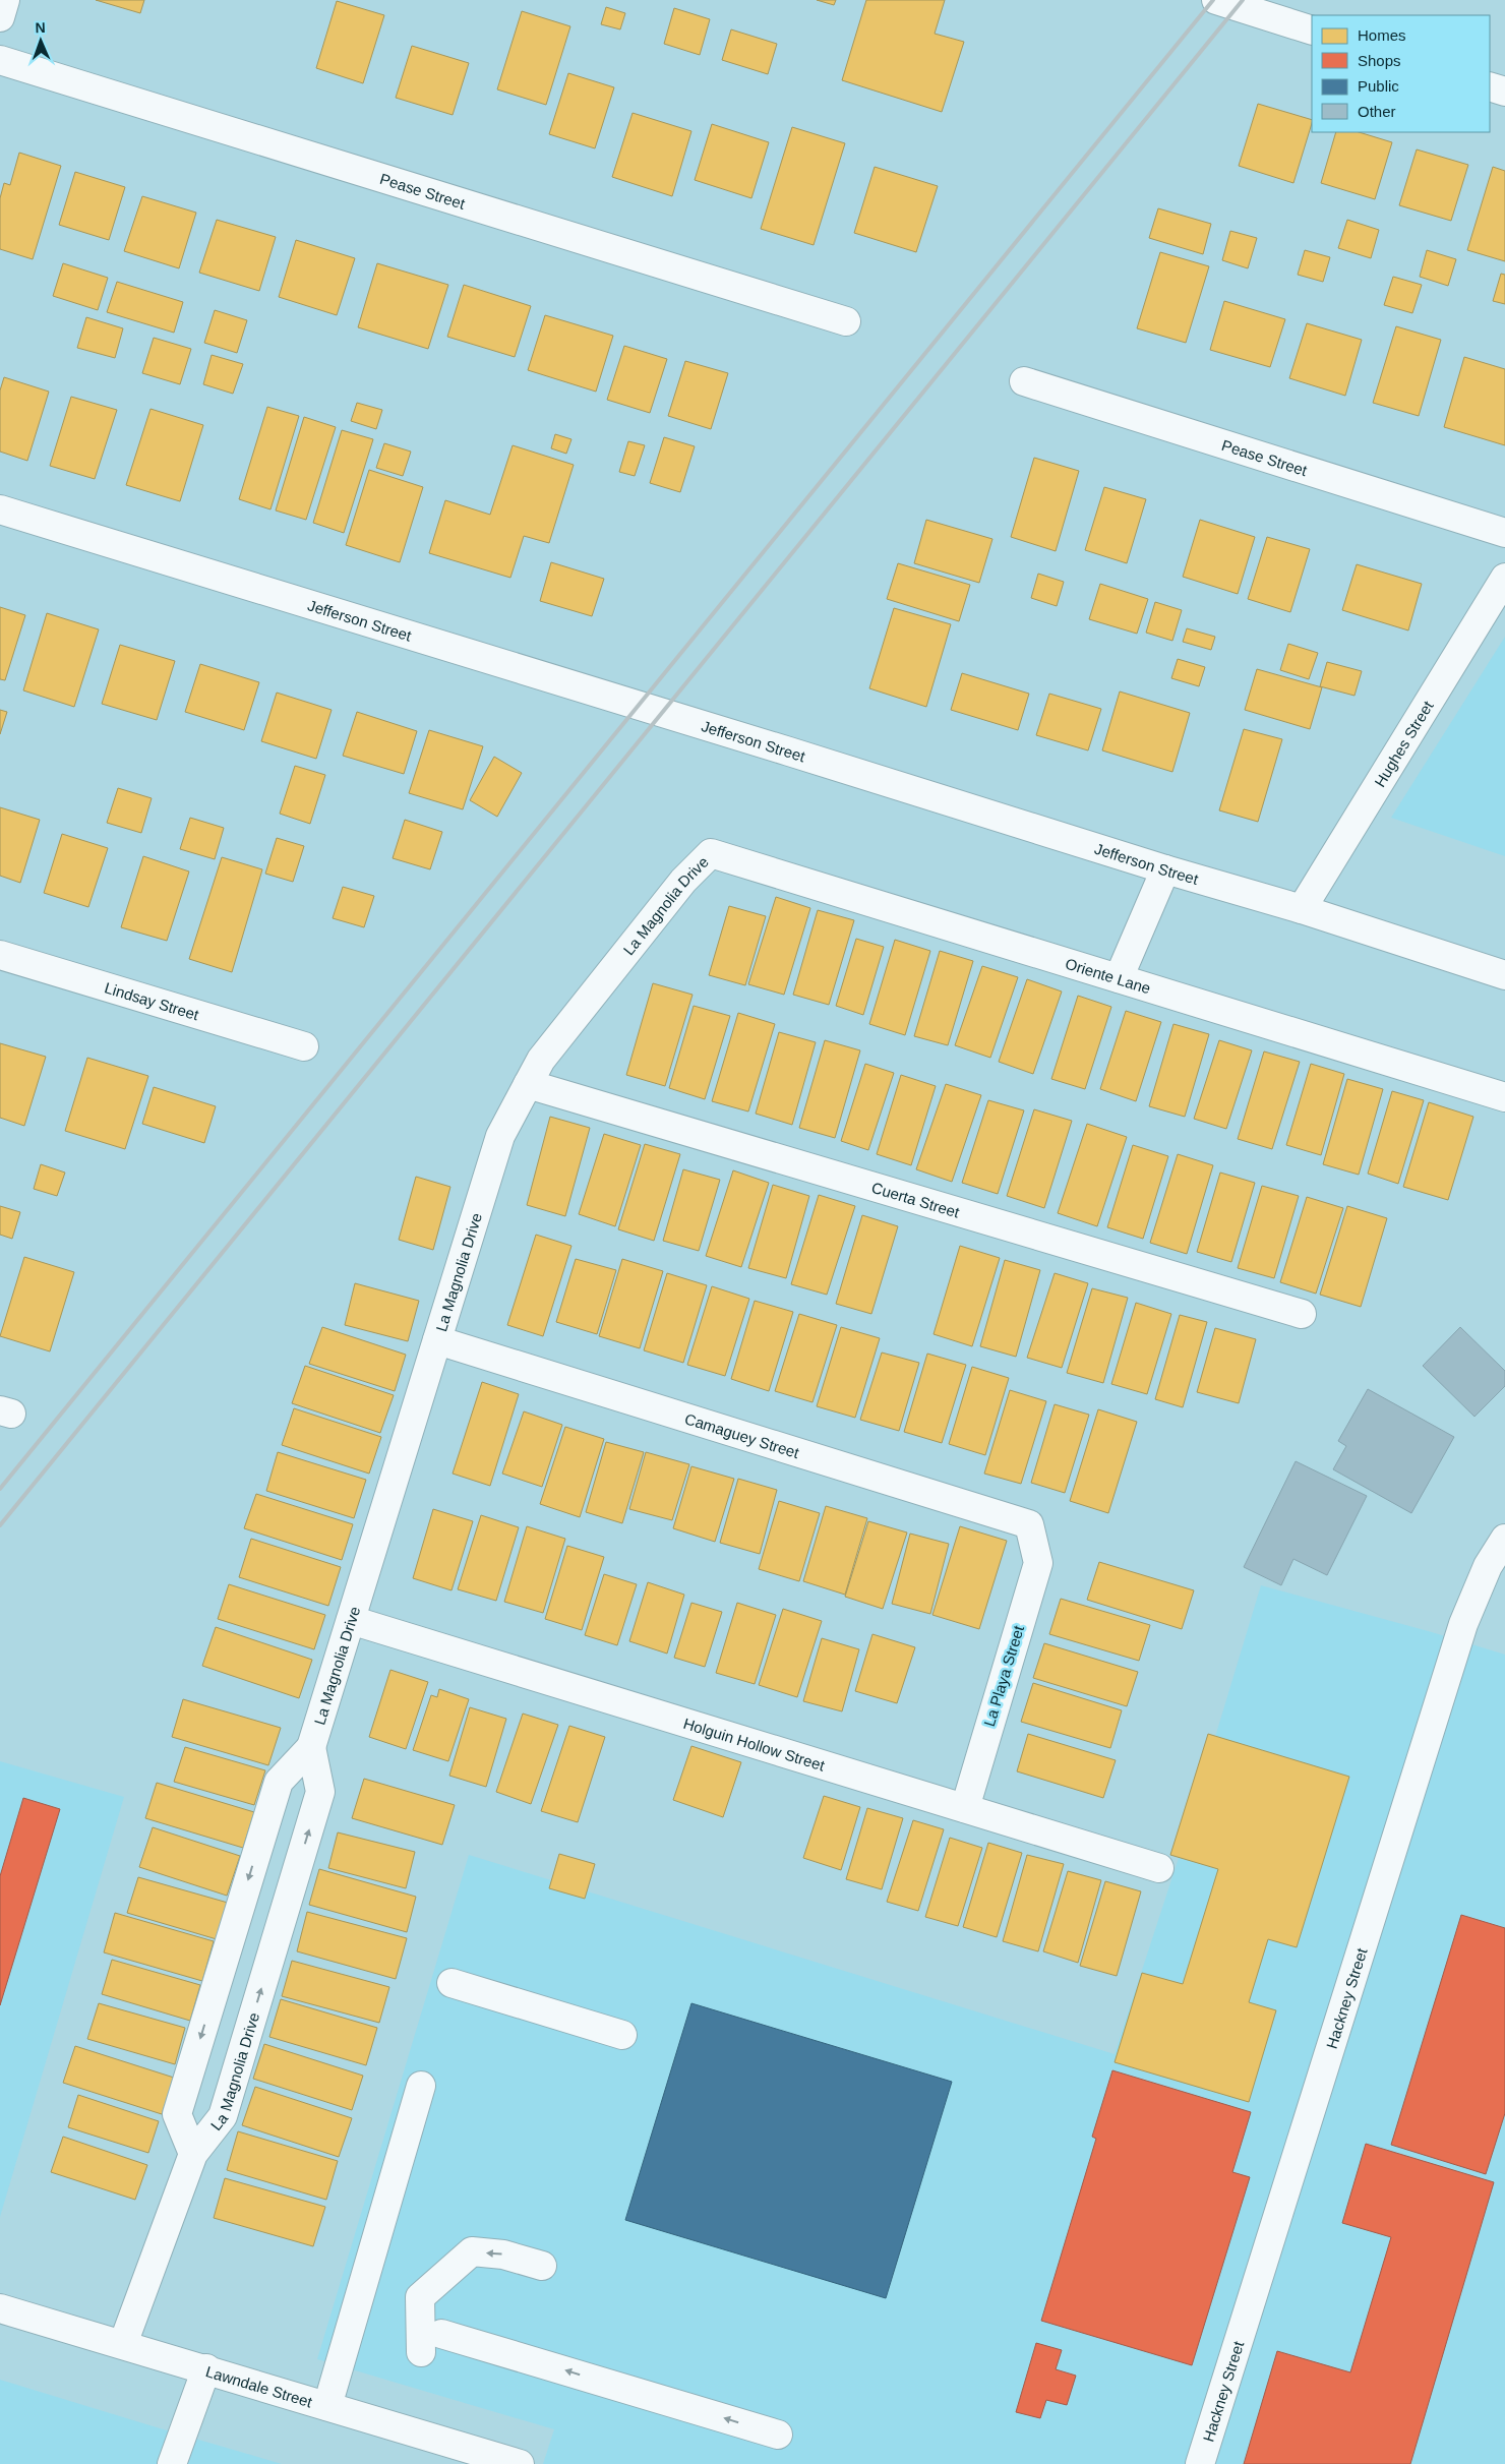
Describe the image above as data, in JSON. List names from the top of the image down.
{
  "streets": {
    "street": [
      "Pease Street",
      "Jefferson Street",
      "Hughes Street",
      "La Magnolia Drive",
      "Oriente Lane",
      "Lindsay Street",
      "Cuerta Street",
      "Camaguey Street",
      "La Playa Street",
      "Holguin Hollow Street",
      "Hackney Street",
      "Lawndale Street"
    ]
  },
  "crossings": [
    ["Jefferson Street", "Hughes Street"],
    ["La Magnolia Drive", "Oriente Lane"],
    ["La Magnolia Drive", "Cuerta Street"],
    ["La Magnolia Drive", "Camaguey Street"],
    ["La Magnolia Drive", "Holguin Hollow Street"],
    ["La Magnolia Drive", "Lawndale Street"],
    ["Camaguey Street", "La Playa Street"],
    ["La Playa Street", "Holguin Hollow Street"]
  ],
  "legend": [
    "Homes",
    "Shops",
    "Public",
    "Other"
  ],
  "north": "top"
}
